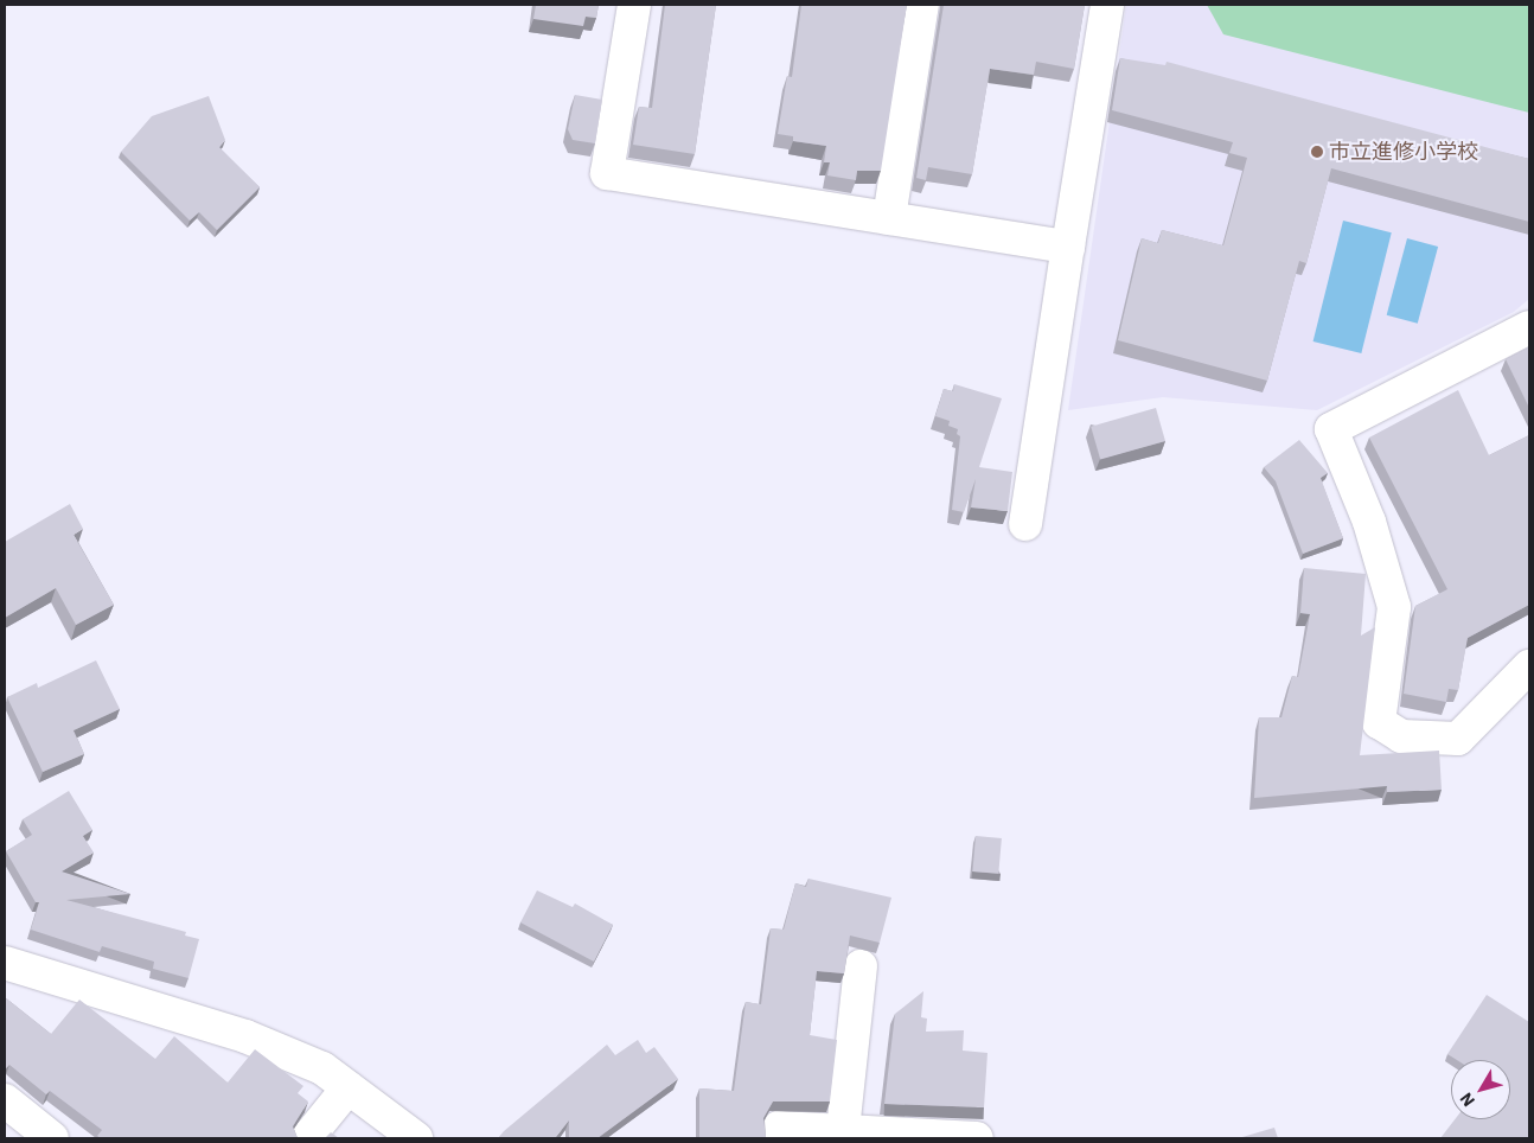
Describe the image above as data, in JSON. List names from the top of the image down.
{
  "places": ["市立進修小学校"],
  "north": "bottom left"
}
